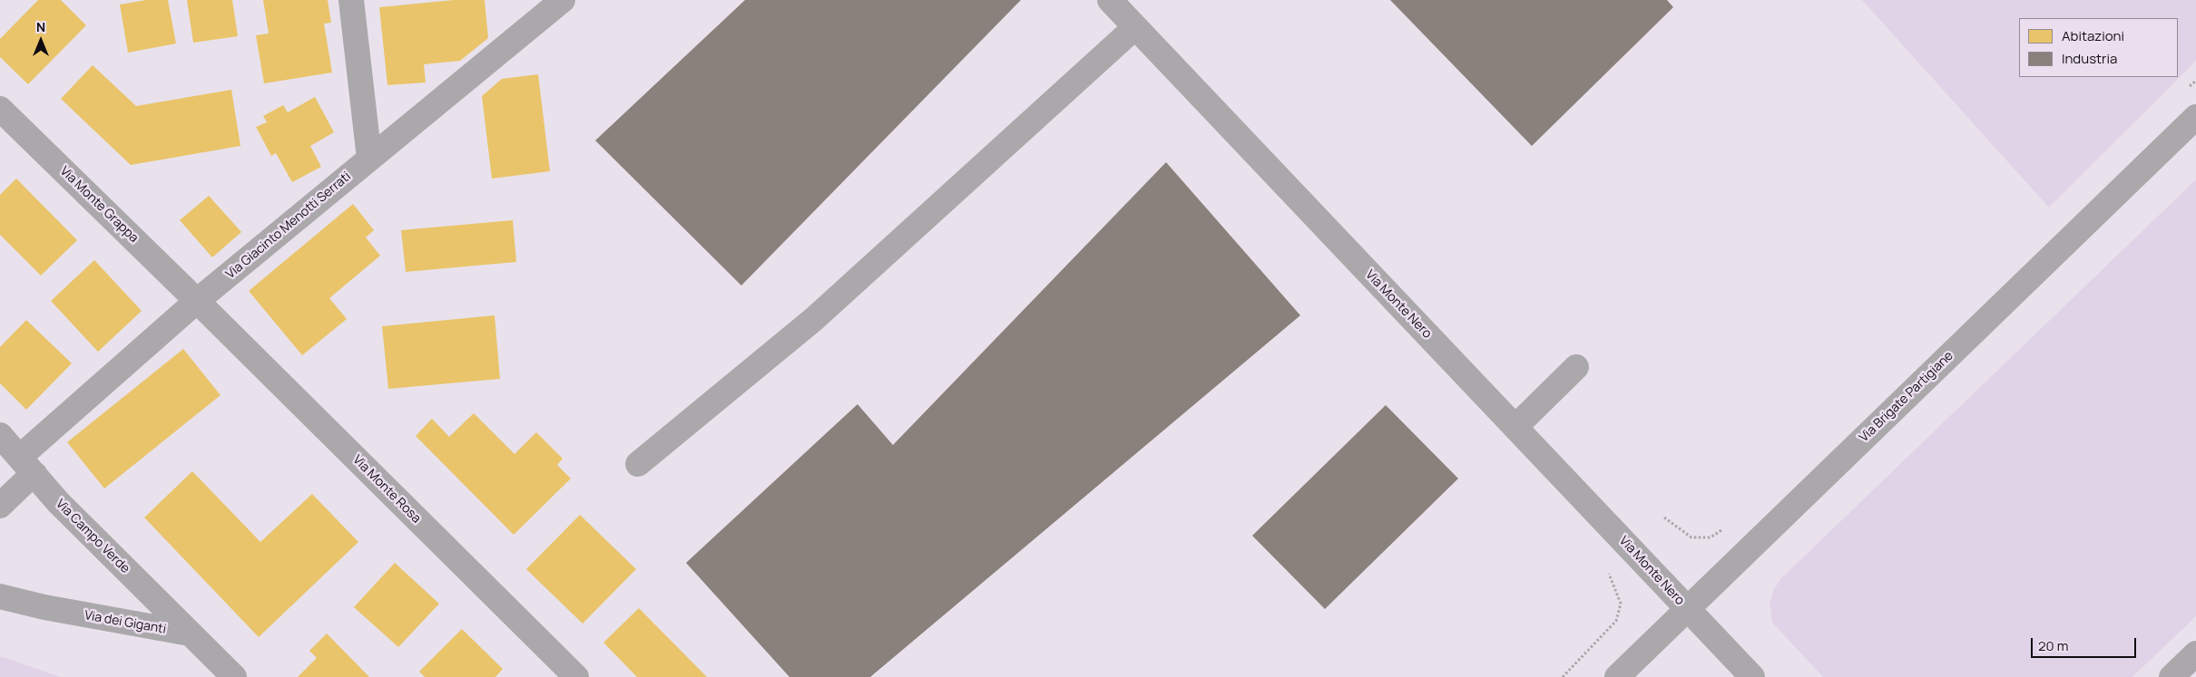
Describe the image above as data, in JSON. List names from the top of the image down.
{
  "streets": {
    "street": [
      "Via Monte Grappa",
      "Via Giacinto Menotti Serrati",
      "Via Monte Nero",
      "Via Brigate Partigiane",
      "Via Monte Rosa",
      "Via Campo Verde",
      "Via dei Giganti"
    ]
  },
  "crossings": [
    ["Via Monte Grappa", "Via Giacinto Menotti Serrati"],
    ["Via Monte Grappa", "Via Monte Rosa"],
    ["Via Giacinto Menotti Serrati", "Via Monte Rosa"],
    ["Via Giacinto Menotti Serrati", "Via Campo Verde"],
    ["Via Monte Nero", "Via Brigate Partigiane"],
    ["Via Campo Verde", "Via dei Giganti"]
  ],
  "legend": ["Abitazioni", "Industria"],
  "scale_bar": "20 m",
  "north": "top"
}
